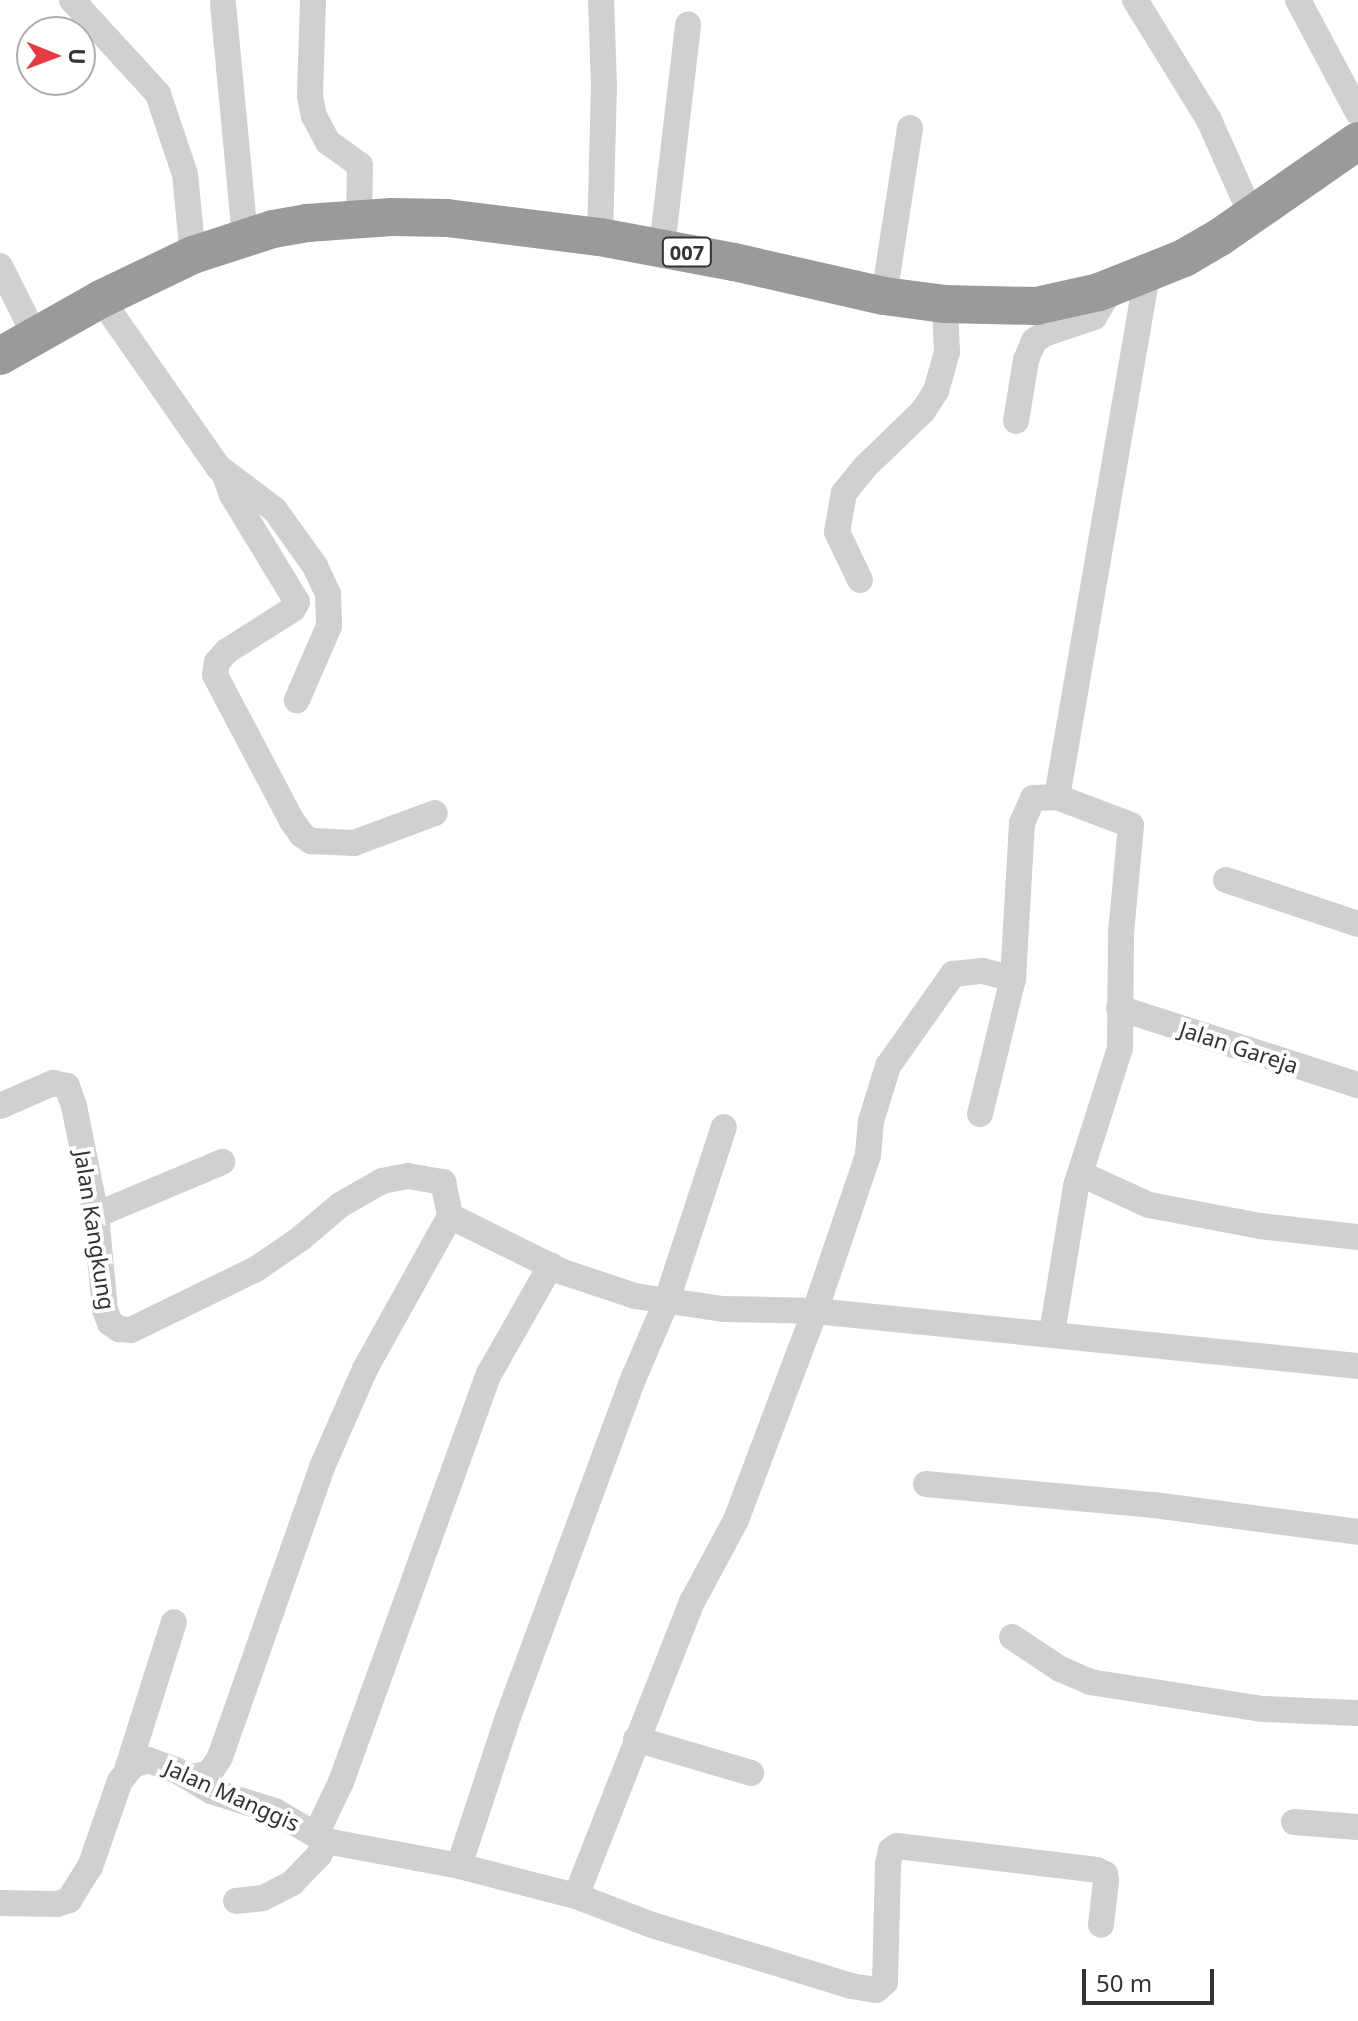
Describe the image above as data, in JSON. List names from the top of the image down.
{
  "streets": {
    "highway": ["007"],
    "street": ["Jalan Gareja", "Jalan Kangkung", "Jalan Manggis"]
  },
  "scale_bar": "50 m",
  "north": "right"
}
